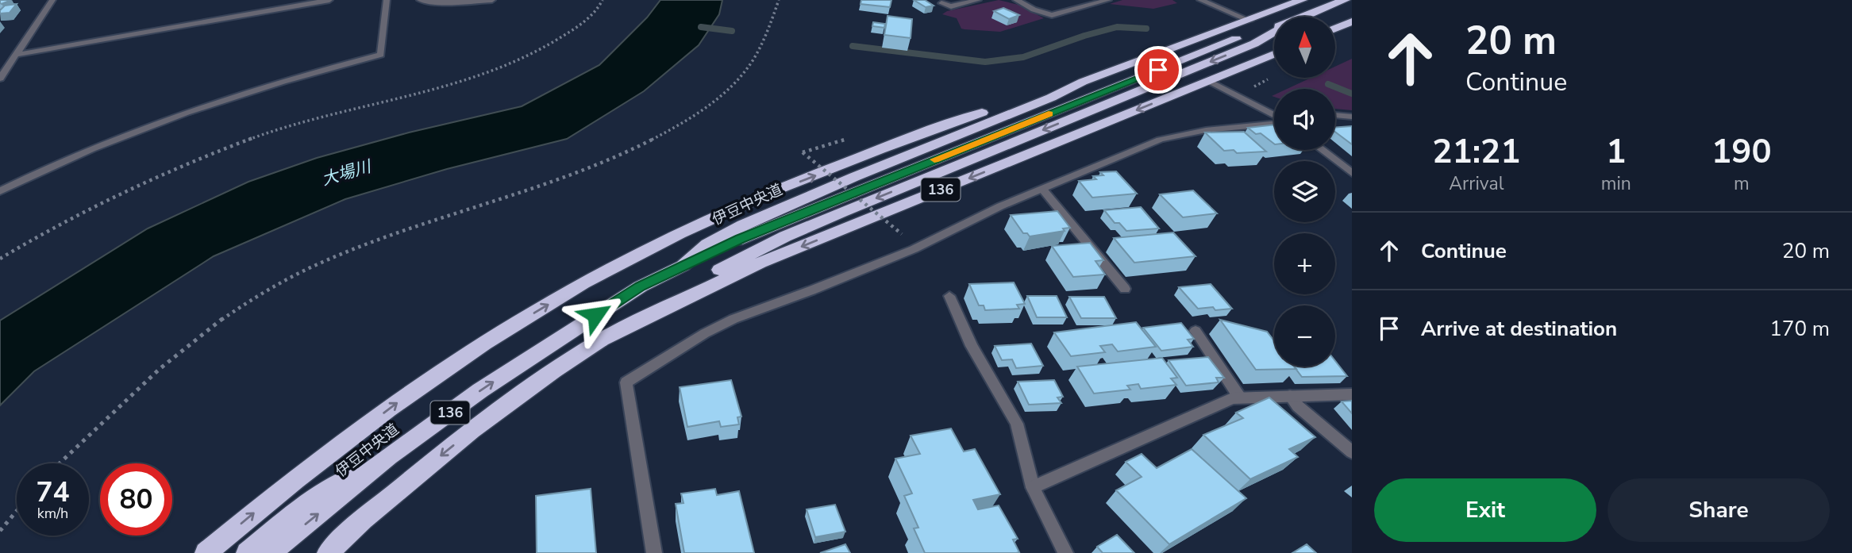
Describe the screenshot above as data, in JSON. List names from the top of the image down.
{
  "streets": {
    "highway": ["136", "伊豆中央道"]
  },
  "water": ["大場川"],
  "north": "top",
  "page": {
    "turn": ["20 m", "Continue"],
    "map_buttons": ["+", "−"],
    "eta": [
      "21:21",
      "Arrival",
      "1",
      "min",
      "190",
      "m"
    ],
    "list": [
      {
        "name": "Continue",
        "value": "20 m"
      },
      {
        "name": "Arrive at destination",
        "value": "170 m"
      }
    ],
    "speed": "74 km/h",
    "limit": "80",
    "buttons": ["Exit", "Share"]
  }
}
